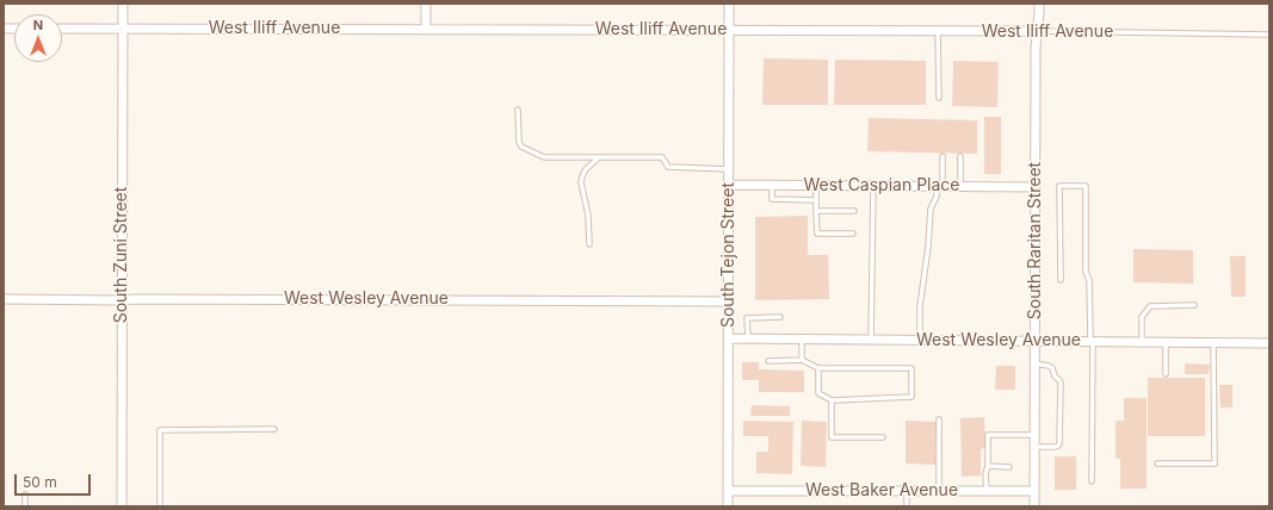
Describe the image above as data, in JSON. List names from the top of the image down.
{
  "streets": {
    "street": [
      "West Iliff Avenue",
      "West Caspian Place",
      "South Raritan Street",
      "South Zuni Street",
      "South Tejon Street",
      "West Wesley Avenue",
      "West Baker Avenue"
    ]
  },
  "crossings": [
    ["West Iliff Avenue", "South Raritan Street"],
    ["West Iliff Avenue", "South Zuni Street"],
    ["West Iliff Avenue", "South Tejon Street"],
    ["West Caspian Place", "South Raritan Street"],
    ["West Caspian Place", "South Tejon Street"],
    ["South Raritan Street", "West Wesley Avenue"],
    ["South Raritan Street", "West Baker Avenue"],
    ["South Zuni Street", "West Wesley Avenue"],
    ["South Tejon Street", "West Wesley Avenue"],
    ["South Tejon Street", "West Baker Avenue"]
  ],
  "scale_bar": "50 m",
  "north": "top"
}
